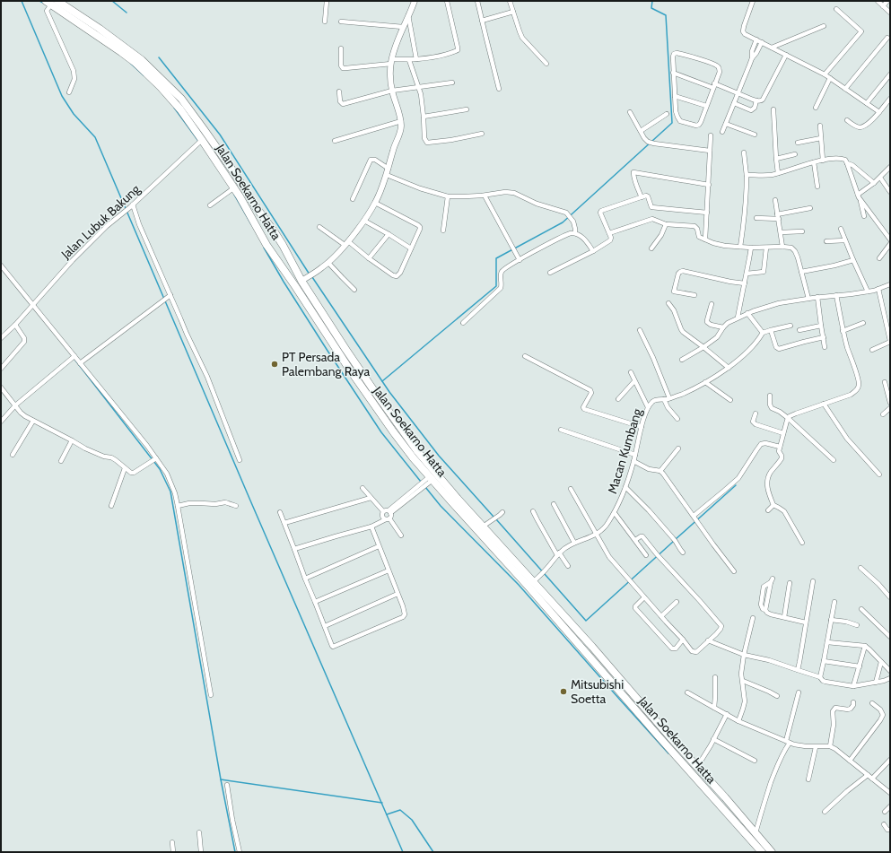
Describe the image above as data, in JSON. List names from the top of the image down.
{
  "streets": {
    "highway": ["Jalan Soekarno Hatta"],
    "street": ["Jalan Lubuk Bakung", "Macan Kumbang"]
  },
  "crossings": [
    ["Jalan Soekarno Hatta", "Jalan Lubuk Bakung"],
    ["Jalan Soekarno Hatta", "Macan Kumbang"]
  ],
  "places": ["PT Persada Palembang Raya", "Mitsubishi Soetta"]
}
